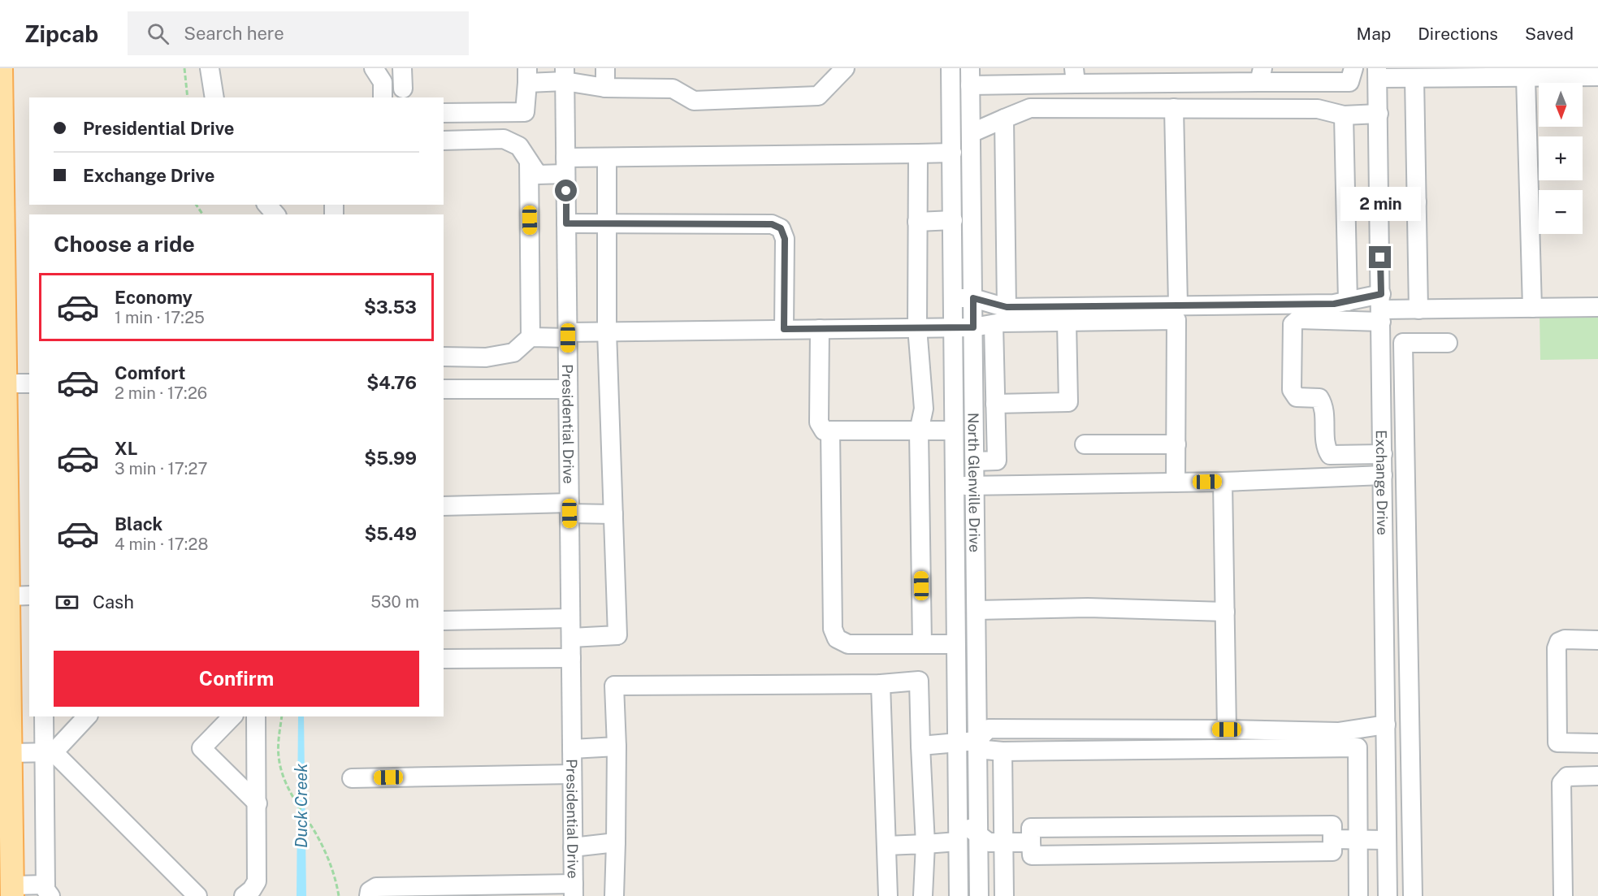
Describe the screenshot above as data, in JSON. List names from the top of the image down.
{
  "streets": {
    "street": ["Presidential Drive", "Exchange Drive", "North Glenville Drive"]
  },
  "water": ["Duck Creek"],
  "north": "bottom",
  "page": {
    "header": "Zipcab",
    "search": "Search here",
    "nav": ["Map", "Directions", "Saved"],
    "map_buttons": ["+", "−"],
    "banner": ["Presidential Drive", "Exchange Drive"],
    "bubble": "2 min",
    "heading": "Choose a ride",
    "list": [
      {
        "name": "Economy",
        "note": "1 min · 17:25",
        "value": "$3.53"
      },
      {
        "name": "Comfort",
        "note": "2 min · 17:26",
        "value": "$4.76"
      },
      {
        "name": "XL",
        "note": "3 min · 17:27",
        "value": "$5.99"
      },
      {
        "name": "Black",
        "note": "4 min · 17:28",
        "value": "$5.49"
      }
    ],
    "pay": ["Cash", "530 m"],
    "buttons": "Confirm"
  }
}
